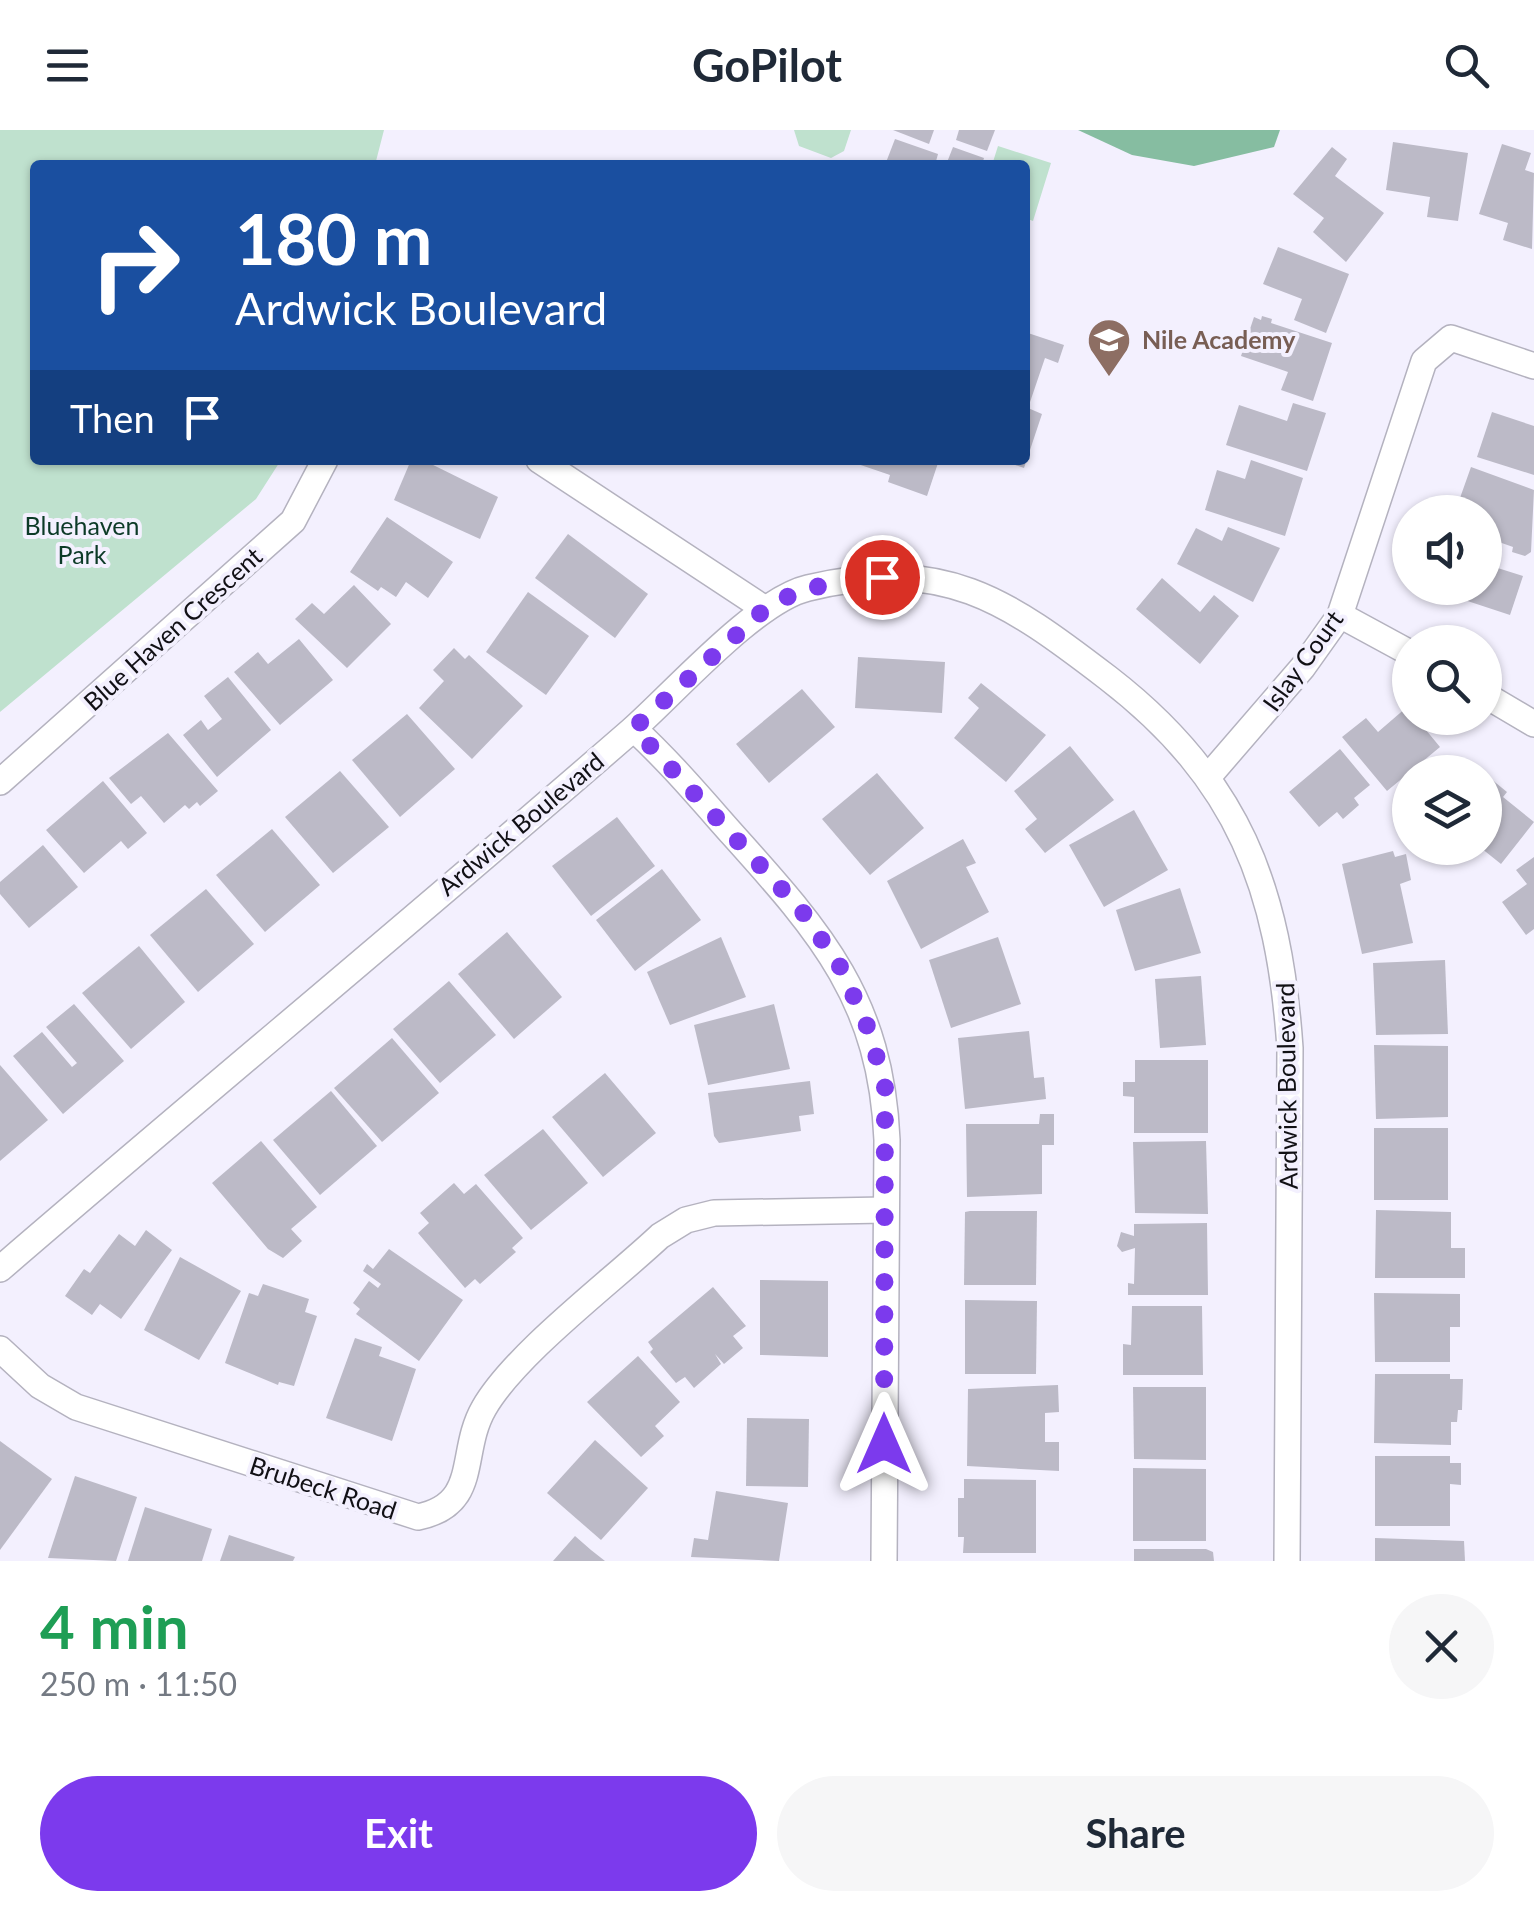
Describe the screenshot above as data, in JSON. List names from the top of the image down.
{
  "streets": {
    "street": [
      "Blue Haven Crescent",
      "Islay Court",
      "Ardwick Boulevard",
      "Brubeck Road"
    ]
  },
  "crossings": [
    ["Islay Court", "Ardwick Boulevard"]
  ],
  "parks": ["Bluehaven Park"],
  "places": {
    "school or university": ["Nile Academy"]
  },
  "page": {
    "header": "GoPilot",
    "turn": ["180 m", "Ardwick Boulevard"],
    "then": "Then",
    "heading": ["4 min", "250 m · 11:50"],
    "buttons": ["Exit", "Share"]
  }
}
